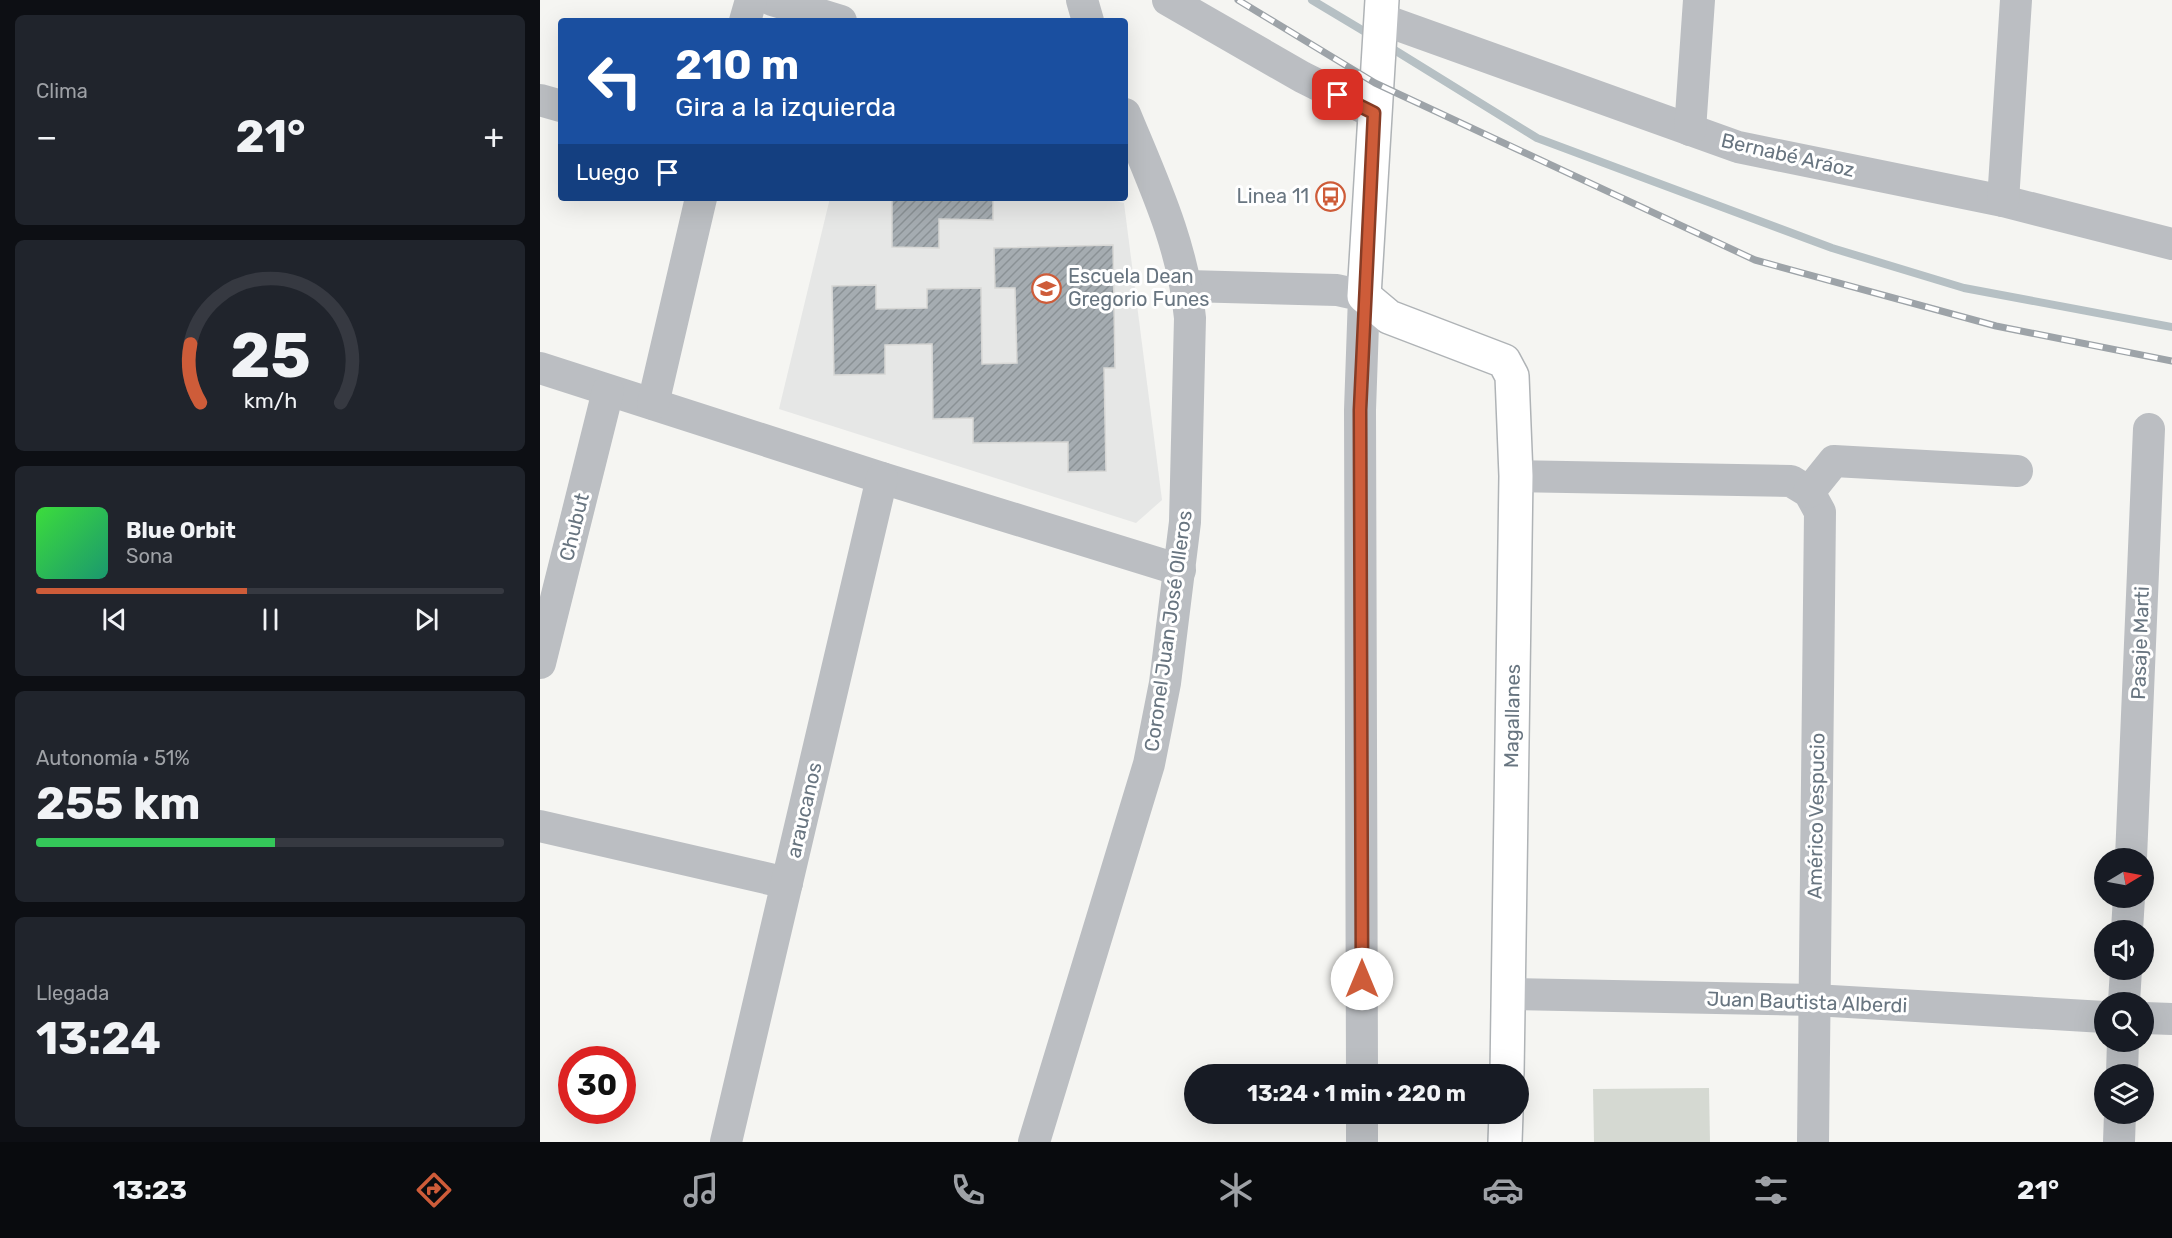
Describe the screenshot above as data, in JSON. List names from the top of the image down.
{
  "streets": {
    "main road": ["Magallanes"],
    "street": [
      "Bernabé Aráoz",
      "Chubut",
      "Coronel Juan José Olleros",
      "Pasaje Marti",
      "araucanos",
      "Américo Vespucio",
      "Juan Bautista Alberdi"
    ]
  },
  "crossings": [
    ["Magallanes", "Juan Bautista Alberdi"],
    ["Américo Vespucio", "Juan Bautista Alberdi"]
  ],
  "places": {
    "bus stop": ["Linea 11"],
    "school or university": ["Escuela Dean Gregorio Funes"]
  },
  "north": "right",
  "page": {
    "tile": [
      "Clima",
      ["Autonomía · 51%", "255 km"],
      ["Llegada", "13:24"]
    ],
    "turn": ["210 m", "Gira a la izquierda"],
    "heat": ["−", "21°", "+"],
    "then": "Luego",
    "song": ["Blue Orbit", "Sona"],
    "limit": "30",
    "trip": "13:24 · 1 min · 220 m",
    "tabs": ["13:23", "21°"],
    "gauge": ["25", "km/h"]
  }
}
